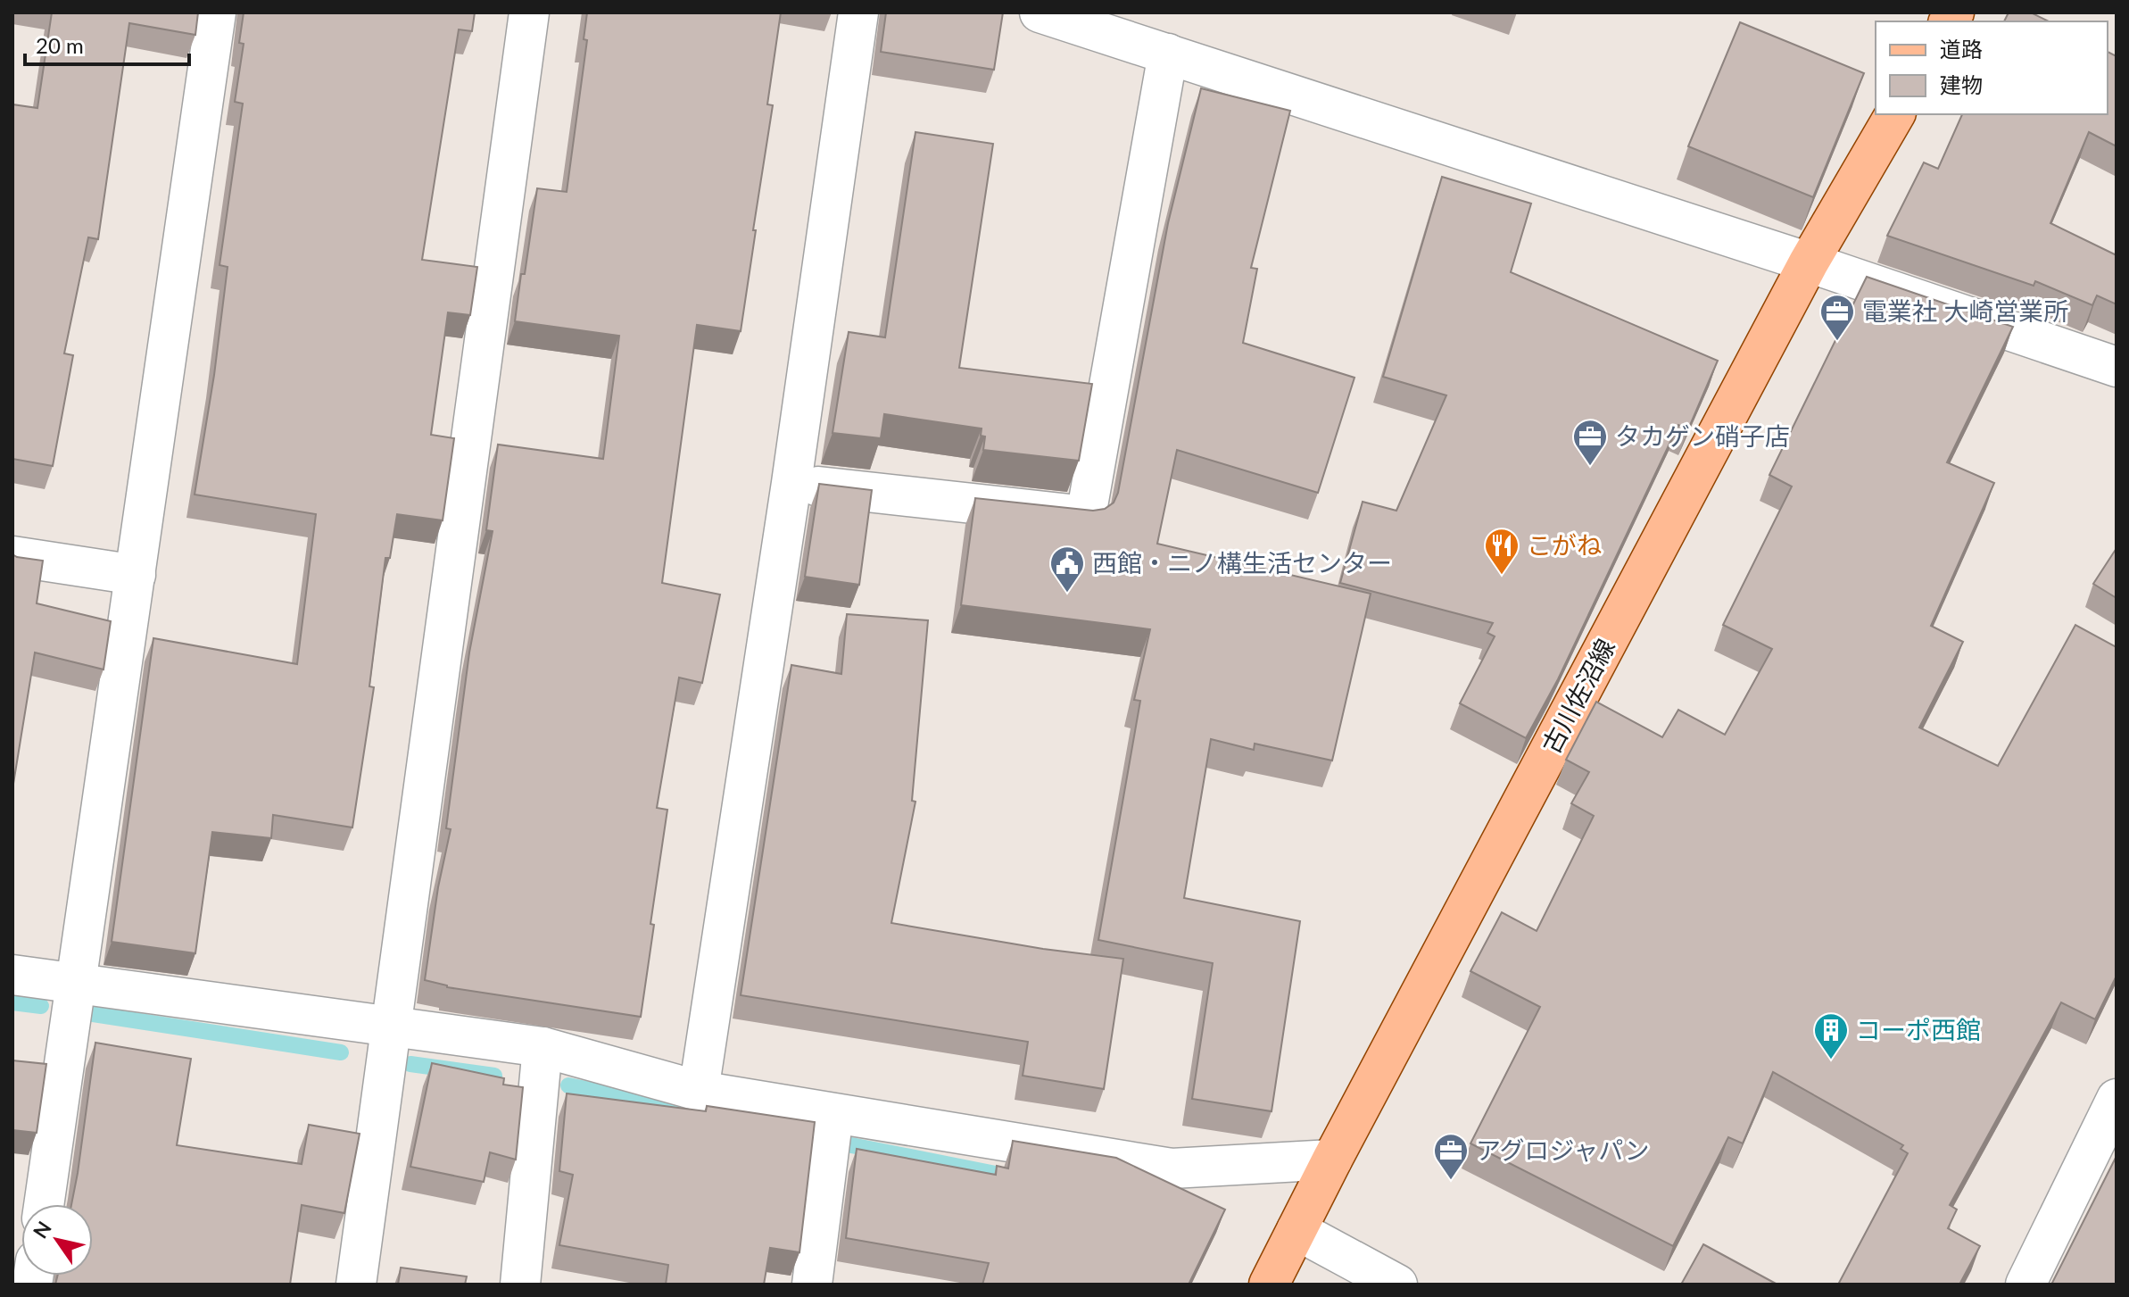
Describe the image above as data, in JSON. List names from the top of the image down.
{
  "streets": {
    "main road": ["古川佐沼線"]
  },
  "places": {
    "office": ["電業社 大崎営業所", "タカゲン硝子店", "アグロジャパン"],
    "restaurant": ["こがね"],
    "public building": ["西館・ニノ構生活センター"],
    "building": ["コーポ西館"]
  },
  "legend": ["道路", "建物"],
  "scale_bar": "20 m",
  "north": "top left"
}
